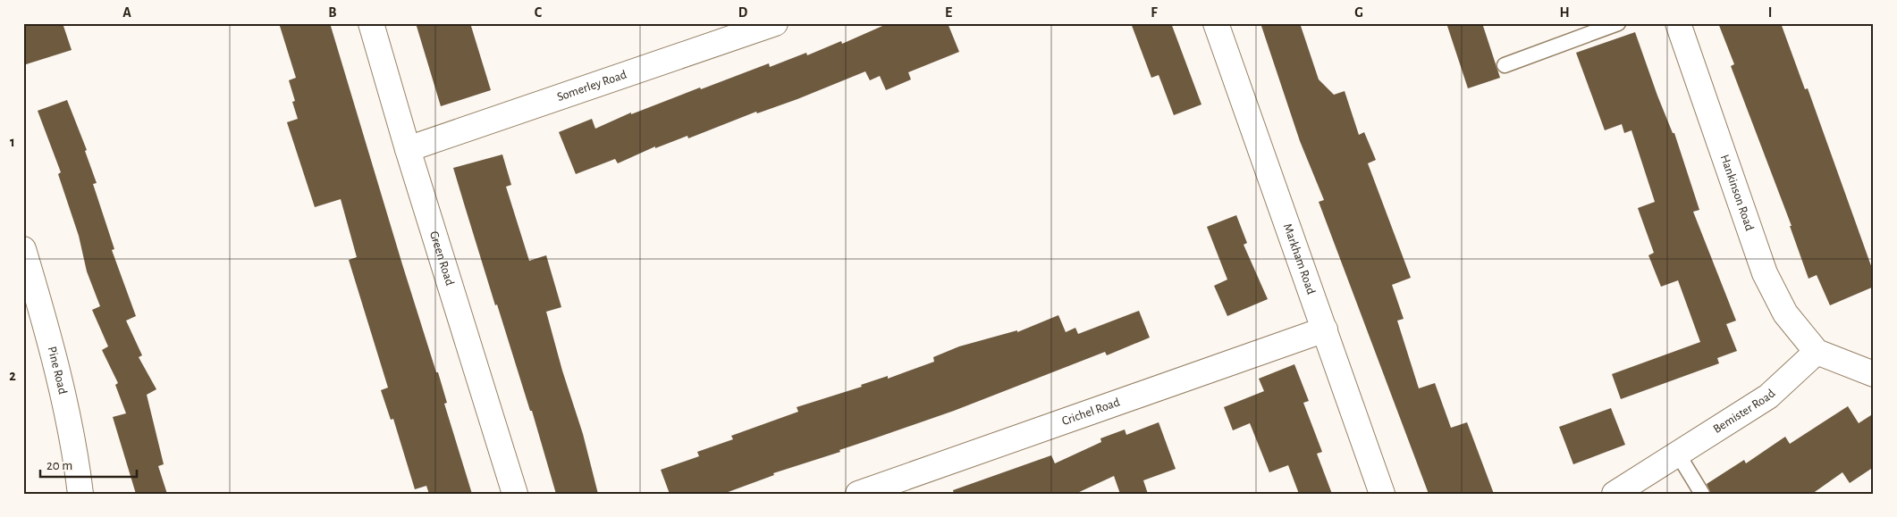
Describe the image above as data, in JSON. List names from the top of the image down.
{
  "streets": {
    "street": [
      "Somerley Road",
      "Hankinson Road",
      "Markham Road",
      "Green Road",
      "Pine Road",
      "Bemister Road",
      "Crichel Road"
    ]
  },
  "crossings": [
    ["Somerley Road", "Green Road"],
    ["Hankinson Road", "Bemister Road"],
    ["Markham Road", "Crichel Road"]
  ],
  "scale_bar": "20 m",
  "grid": {
    "columns": [
      "A",
      "B",
      "C",
      "D",
      "E",
      "F",
      "G",
      "H",
      "I"
    ],
    "rows": ["1", "2"]
  }
}
